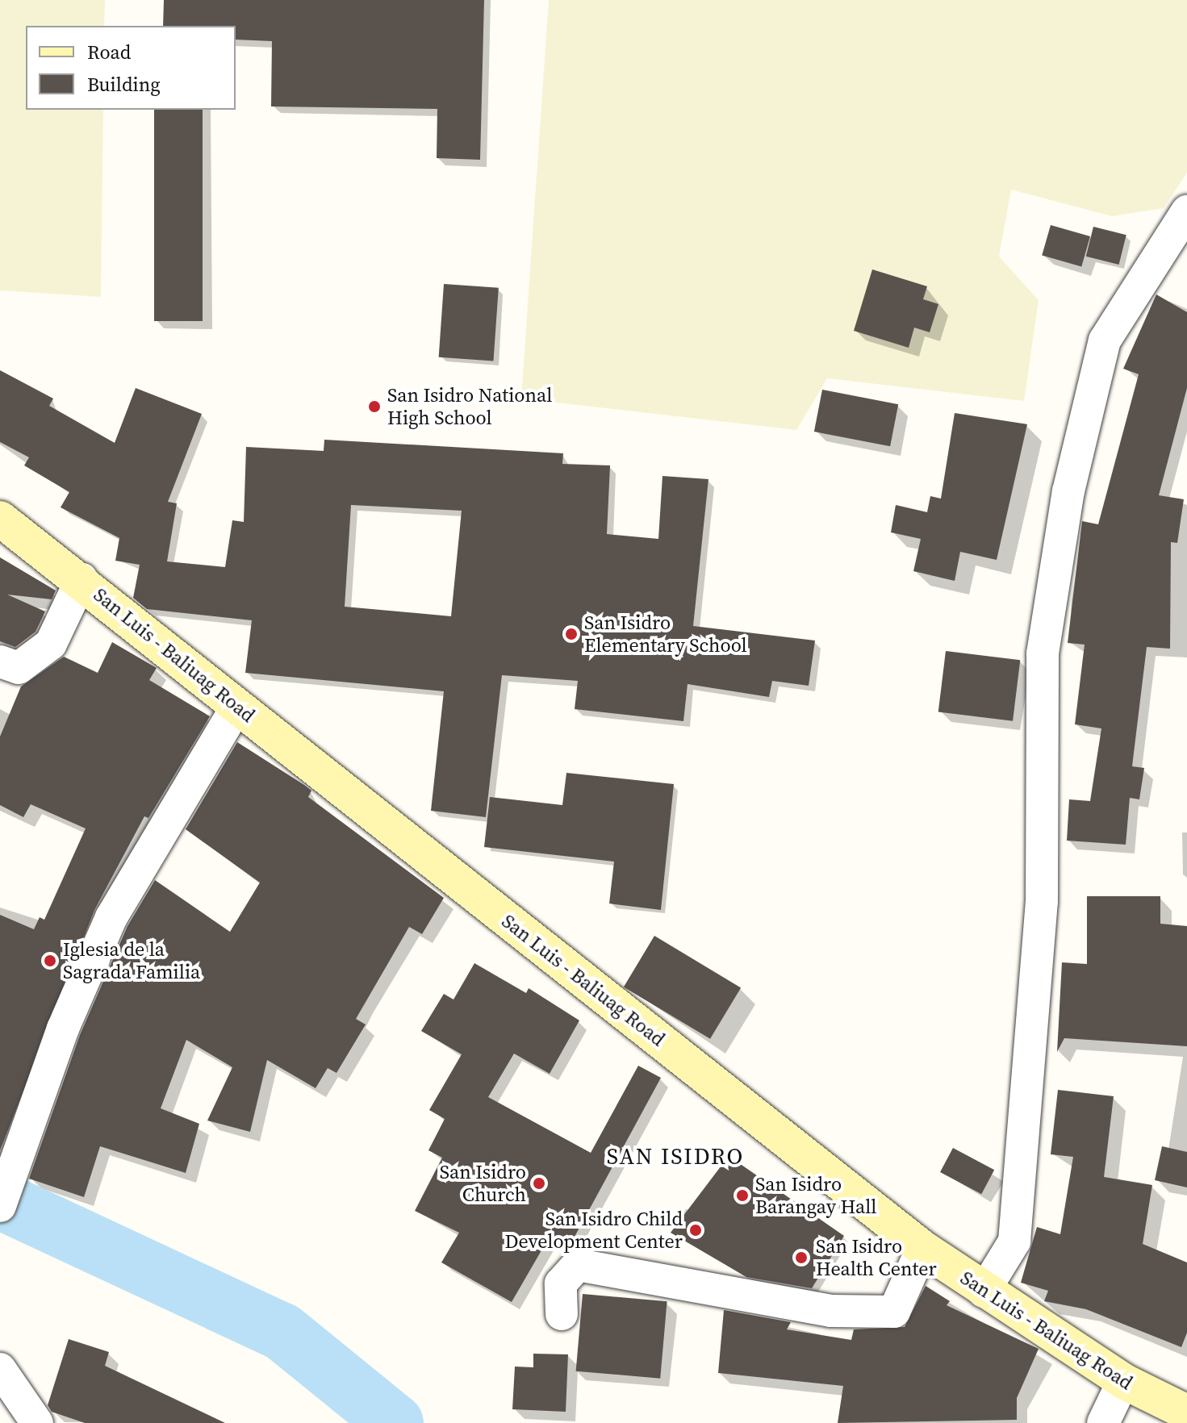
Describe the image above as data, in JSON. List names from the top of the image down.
{
  "streets": {
    "main road": ["San Luis - Baliuag Road"]
  },
  "districts": ["SAN ISIDRO"],
  "places": [
    "San Isidro National High School",
    "San Isidro Elementary School",
    "Iglesia de la Sagrada Familia",
    "San Isidro Church",
    "San Isidro Barangay Hall",
    "San Isidro Child Development Center",
    "San Isidro Health Center"
  ],
  "legend": ["Road", "Building"]
}
